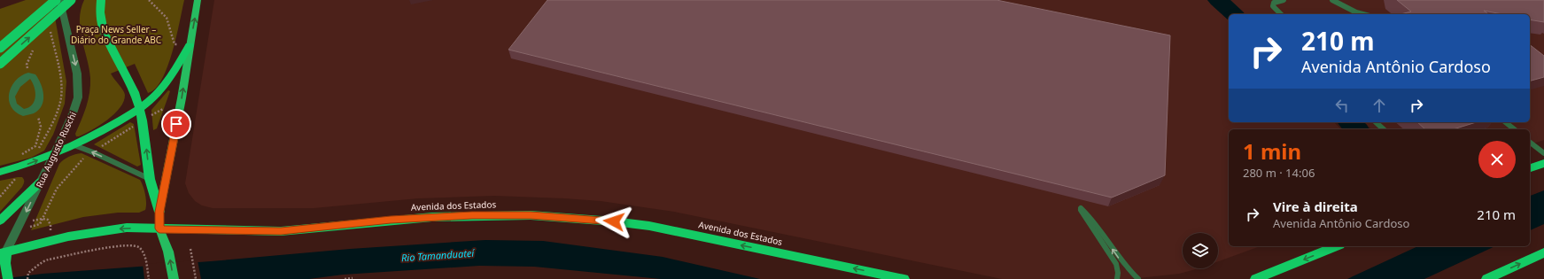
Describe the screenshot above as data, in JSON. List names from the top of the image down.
{
  "streets": {
    "highway": ["Avenida dos Estados"],
    "street": ["Rua Augusto Ruschi"]
  },
  "crossings": [
    ["Rua Augusto Ruschi", "Avenida dos Estados"]
  ],
  "one_way": ["Rua Augusto Ruschi", "Avenida dos Estados"],
  "water": ["Rio Tamanduateí"],
  "parks": ["Praça News Seller – Diário do Grande ABC"],
  "page": {
    "turn": ["210 m", "Avenida Antônio Cardoso"],
    "heading": ["1 min", "280 m · 14:06"],
    "list": [
      {
        "name": "Vire à direita",
        "note": "Avenida Antônio Cardoso",
        "value": "210 m"
      }
    ]
  }
}
